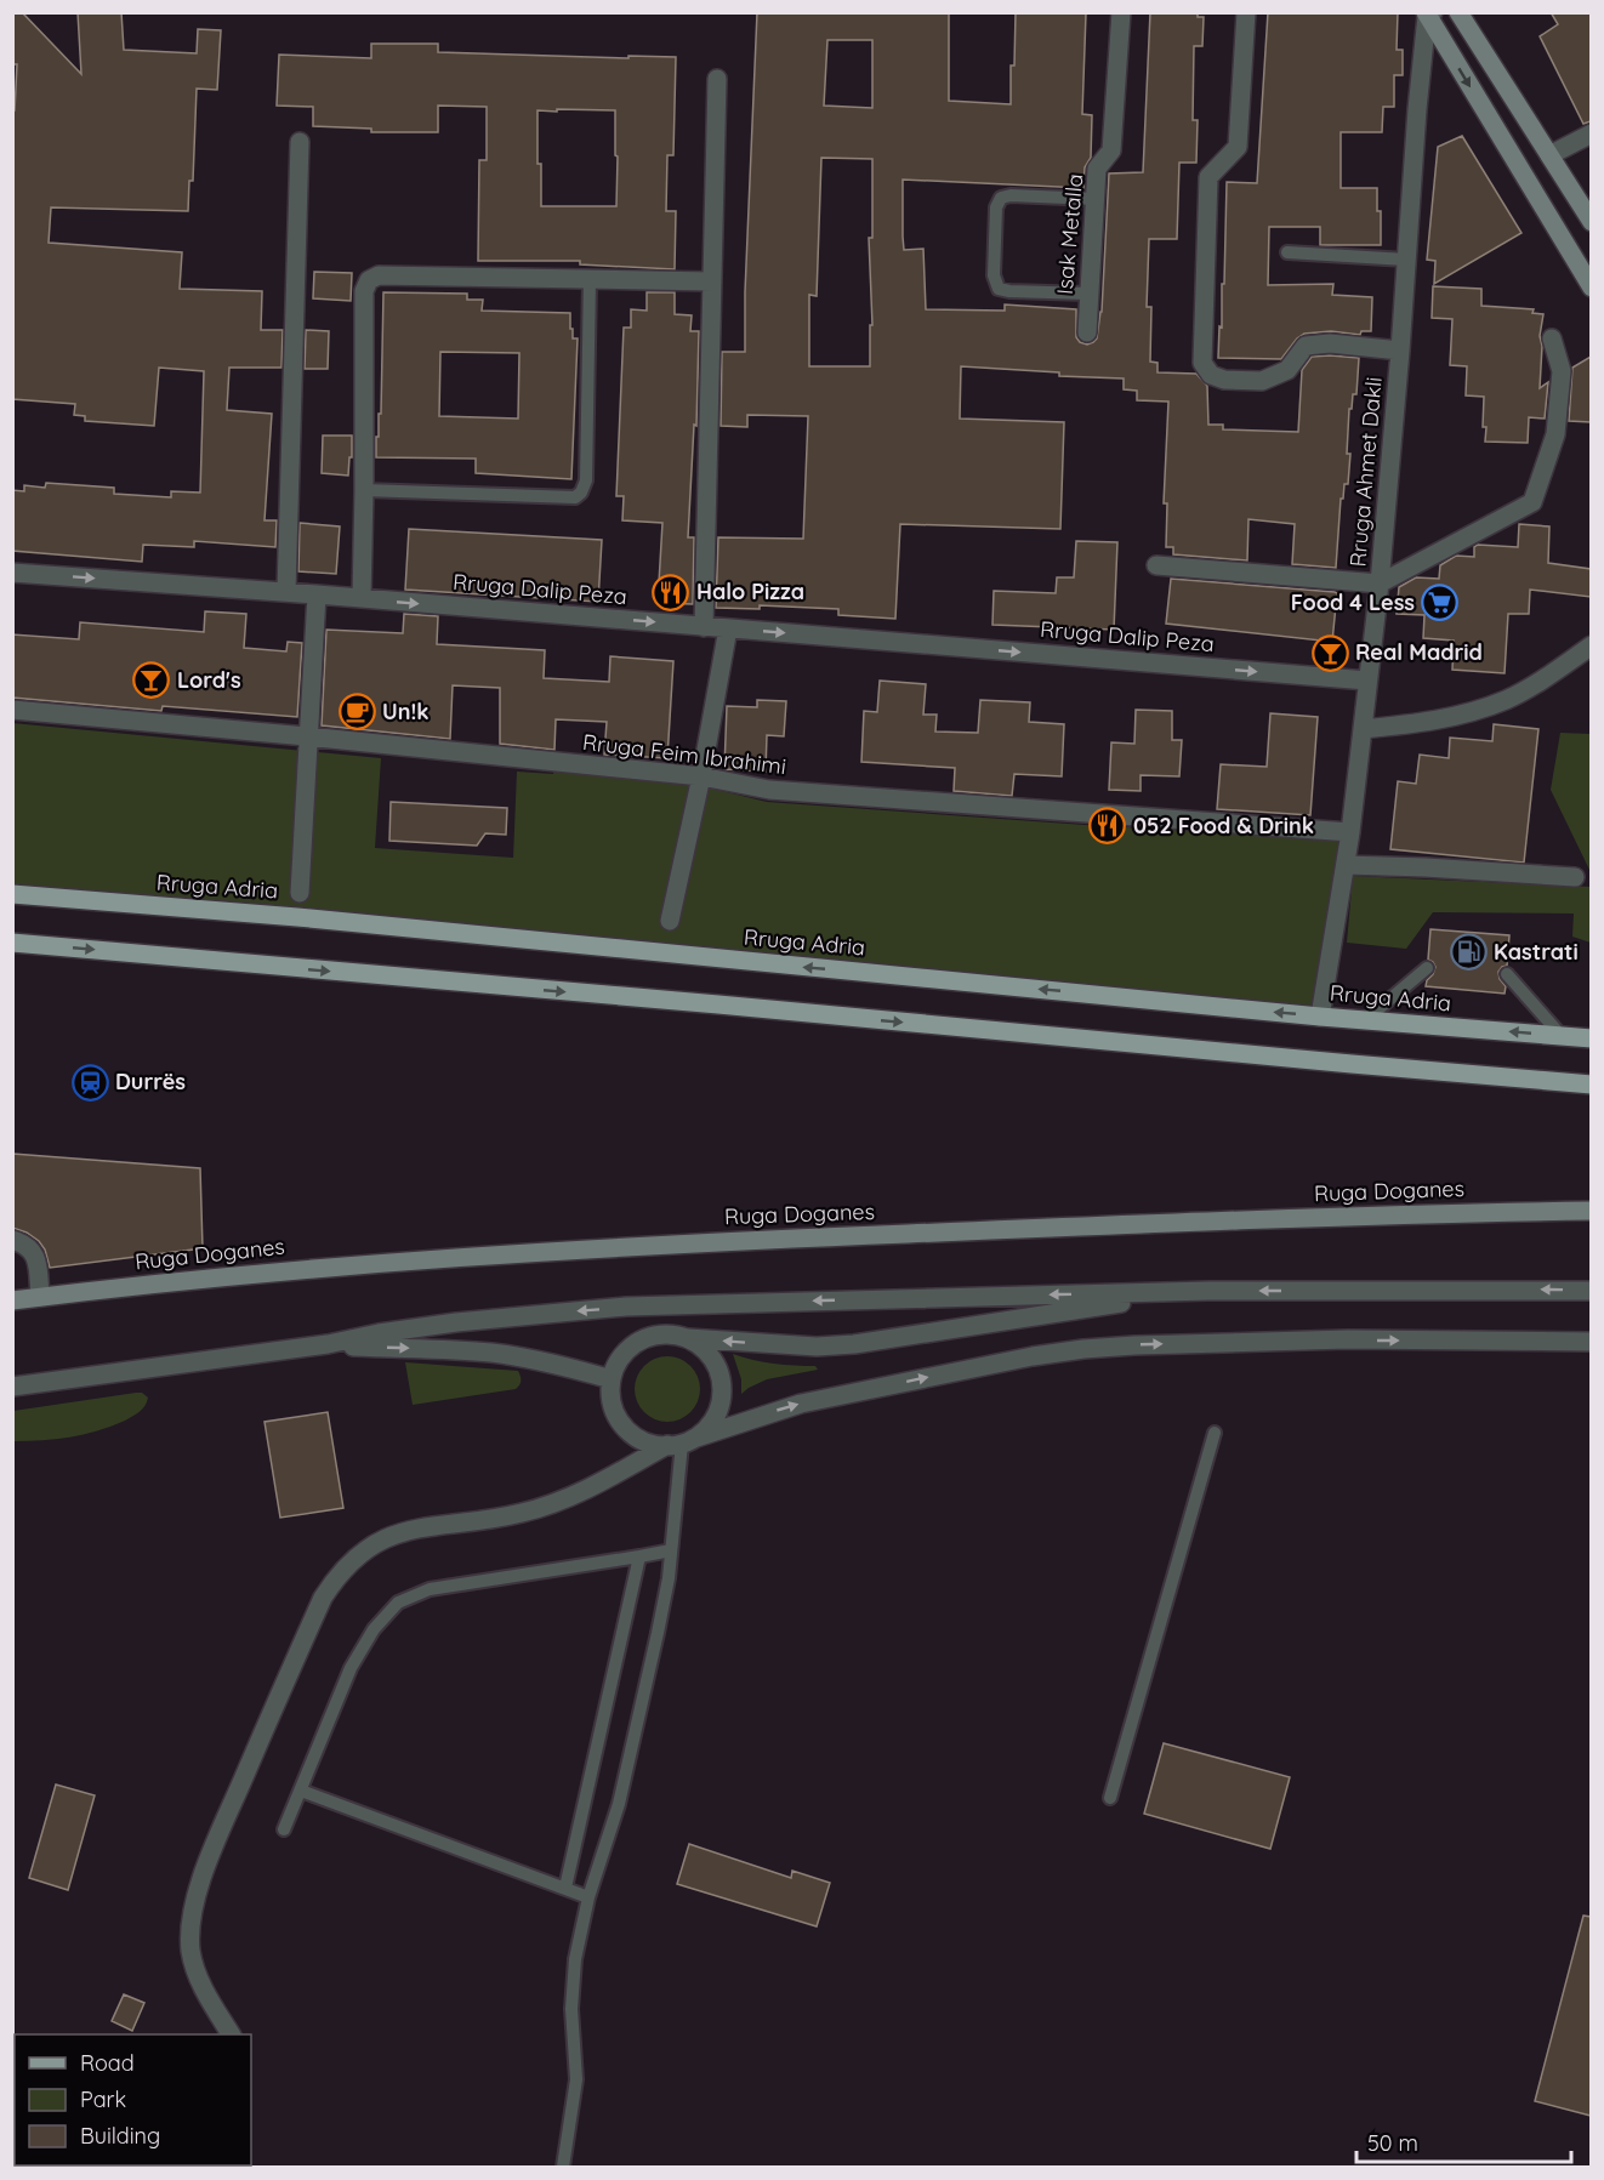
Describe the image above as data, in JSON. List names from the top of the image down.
{
  "streets": {
    "main road": ["Rruga Adria", "Ruga Doganes"],
    "street": [
      "Isak Metalla",
      "Rruga Ahmet Dakli",
      "Rruga Dalip Peza",
      "Rruga Feim Ibrahimi"
    ]
  },
  "crossings": [
    ["Rruga Ahmet Dakli", "Rruga Dalip Peza"],
    ["Rruga Ahmet Dakli", "Rruga Feim Ibrahimi"],
    ["Rruga Ahmet Dakli", "Rruga Adria"]
  ],
  "one_way": ["Rruga Dalip Peza"],
  "places": {
    "restaurant": ["Halo Pizza", "052 Food & Drink"],
    "supermarket": ["Food 4 Less"],
    "bar": ["Real Madrid", "Lord's"],
    "cafe": ["Un!k"],
    "fuel station": ["Kastrati"],
    "station": ["Durrës"]
  },
  "legend": ["Road", "Park", "Building"],
  "scale_bar": "50 m"
}
